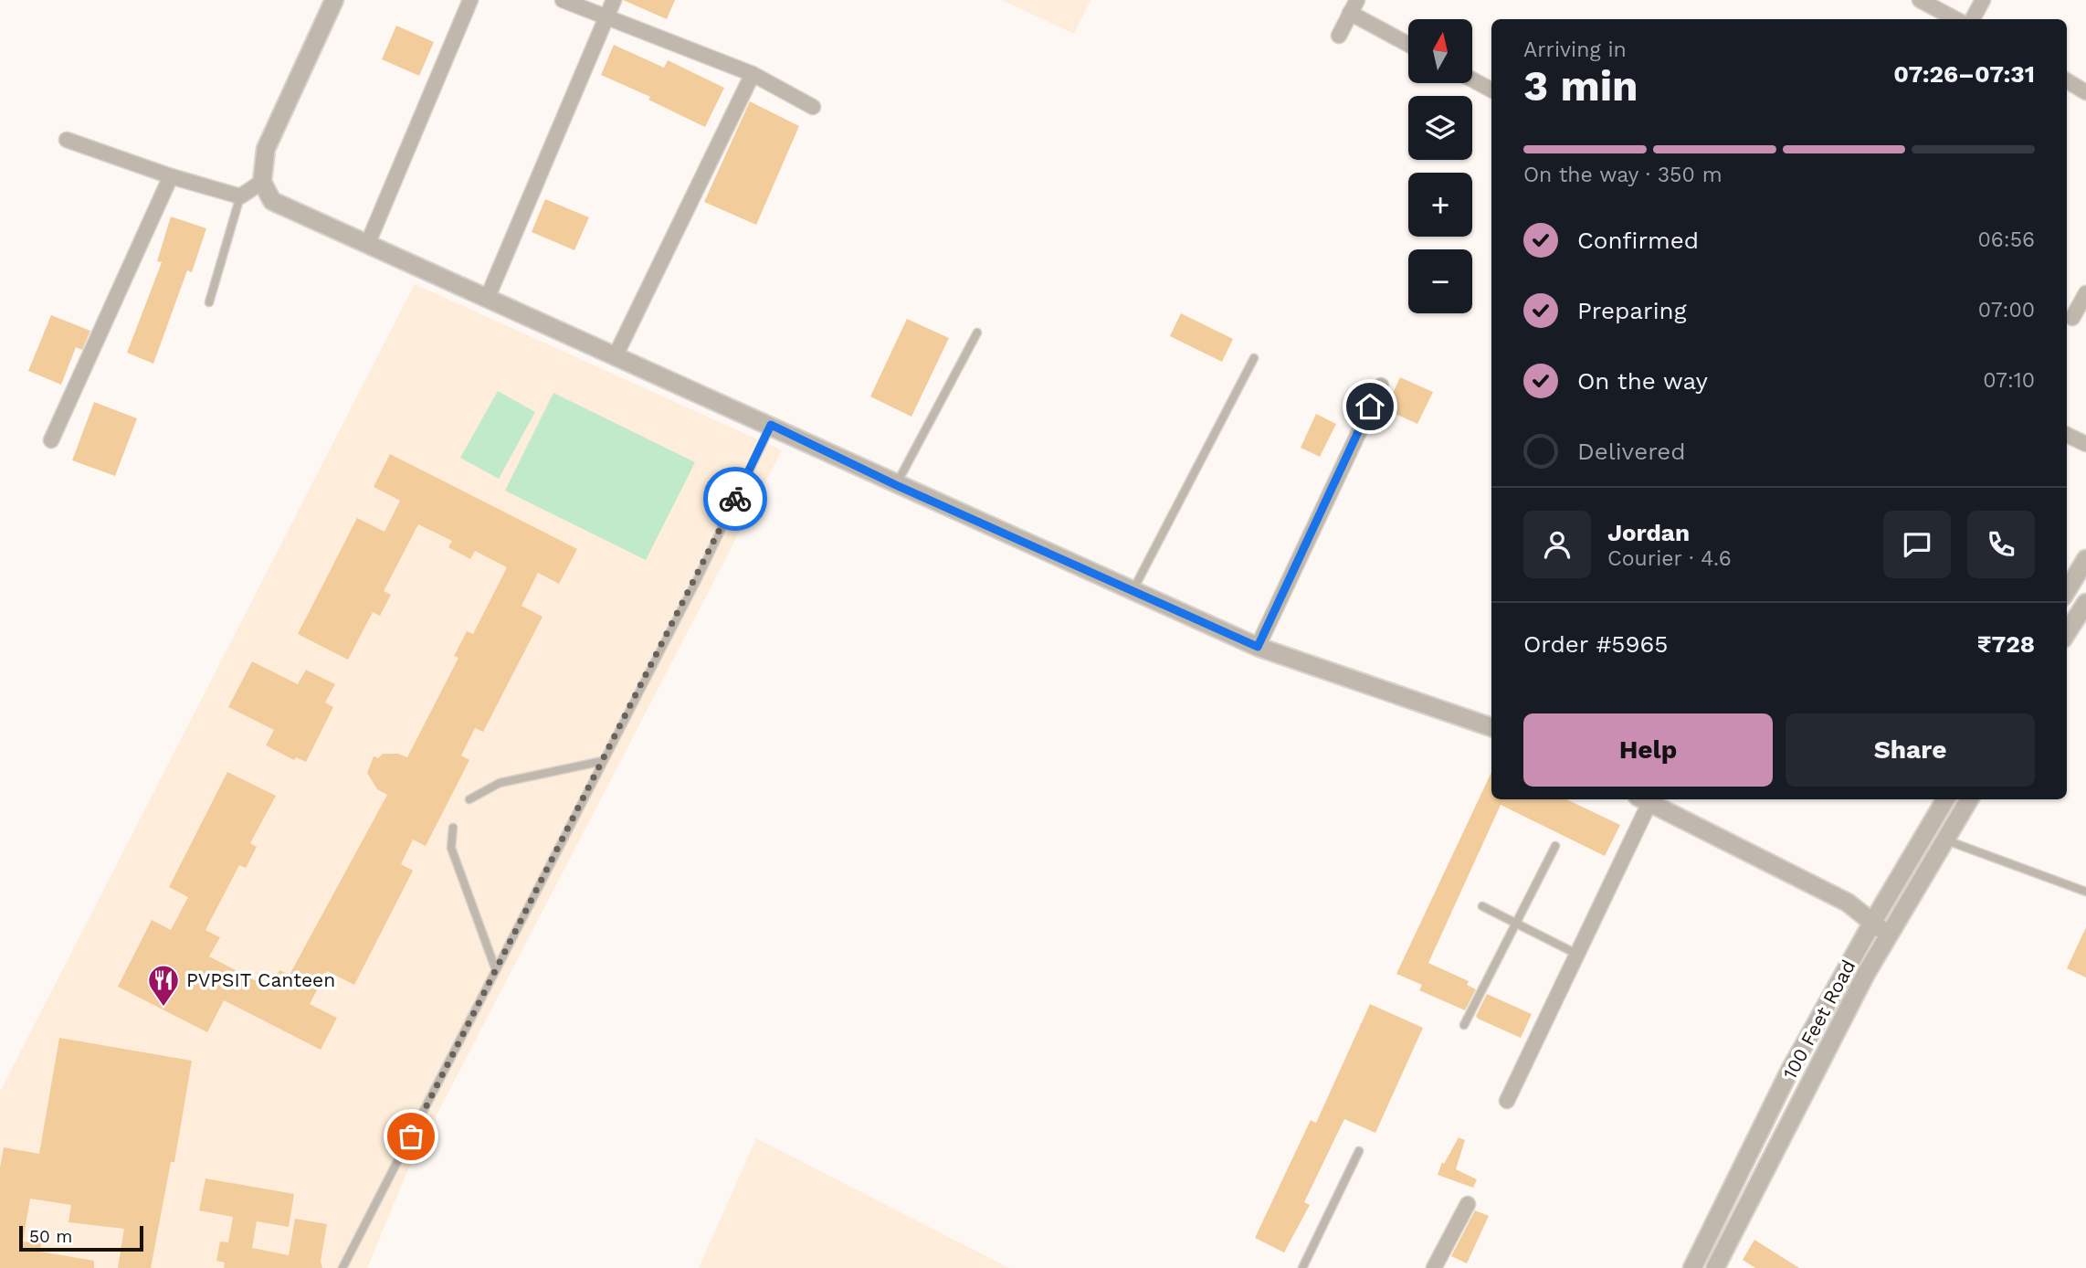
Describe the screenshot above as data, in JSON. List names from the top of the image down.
{
  "streets": {
    "street": ["100 Feet Road"]
  },
  "places": {
    "restaurant": ["PVPSIT Canteen"]
  },
  "scale_bar": "50 m",
  "north": "top",
  "page": {
    "map_buttons": ["+", "−"],
    "heading": ["3 min", "Arriving in", "07:26–07:31"],
    "panel": [
      "Jordan",
      "Courier · 4.6",
      "Order #5965",
      "₹728"
    ],
    "bar": "On the way · 350 m",
    "list": [
      ["Confirmed", "06:56"],
      ["Preparing", "07:00"],
      ["On the way", "07:10"],
      "Delivered"
    ],
    "buttons": ["Help", "Share"],
    "scale": "50 m"
  }
}
